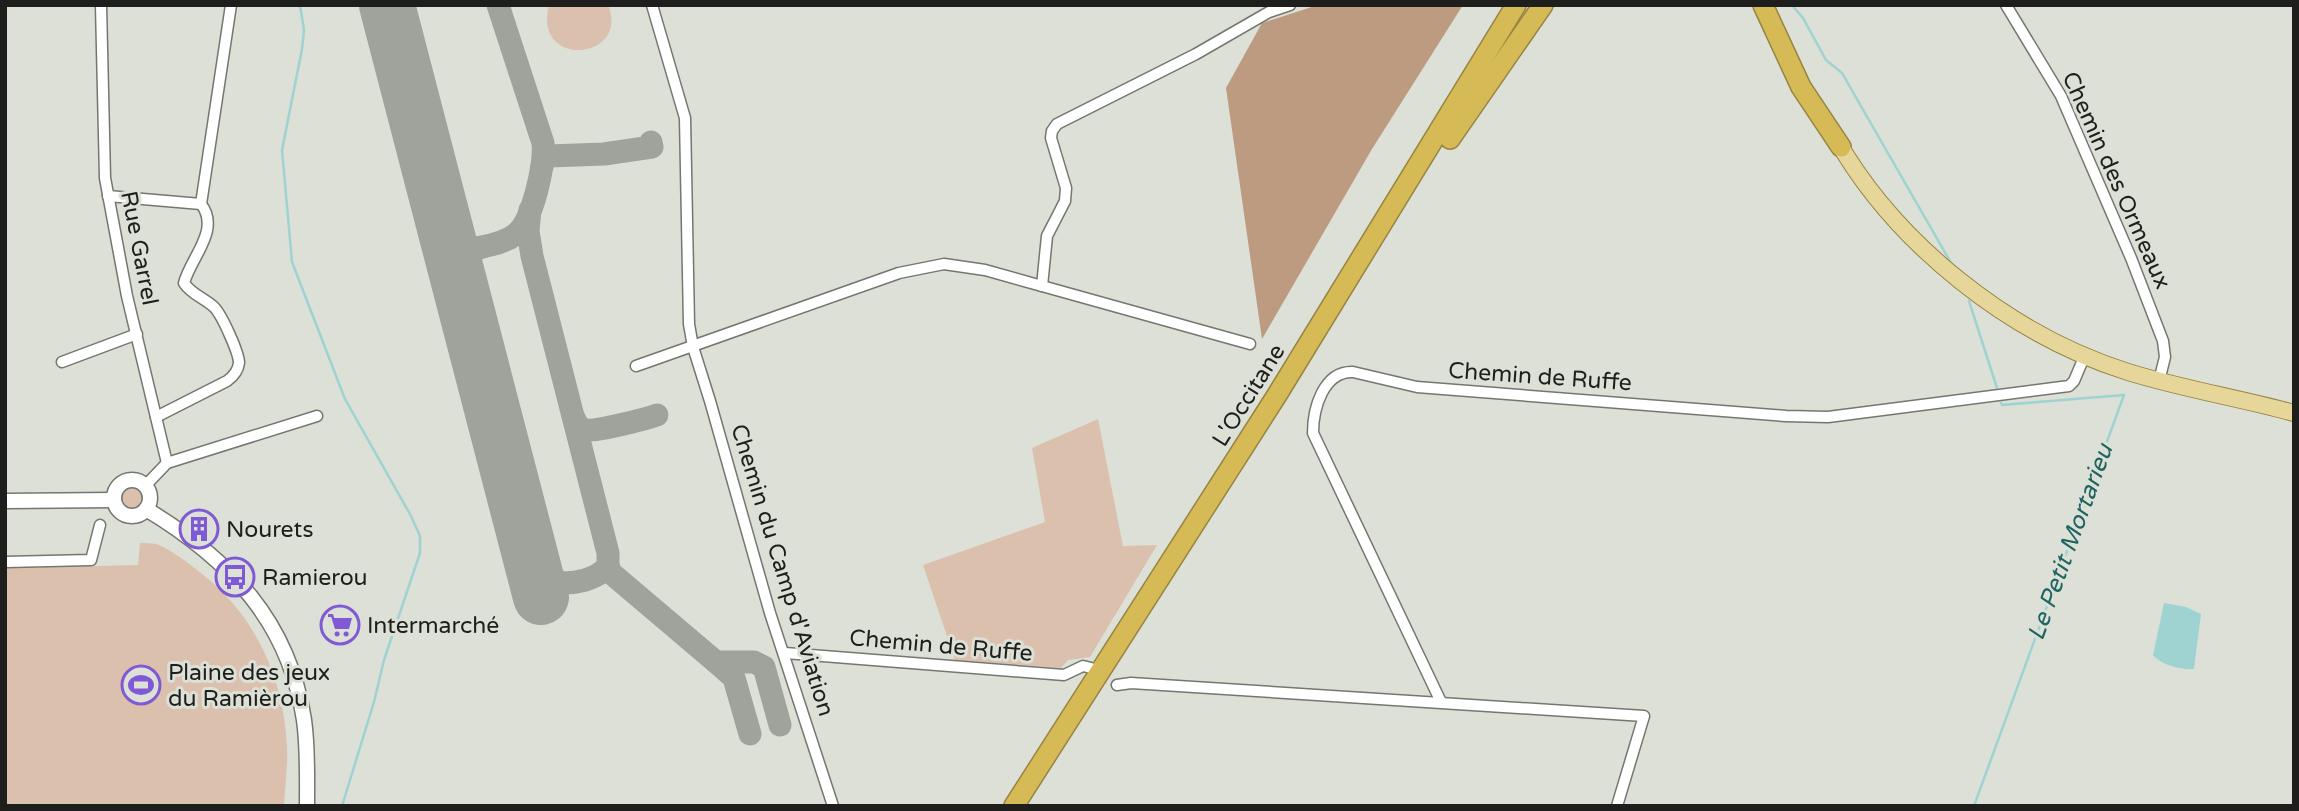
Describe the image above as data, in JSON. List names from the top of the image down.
{
  "streets": {
    "highway": ["L'Occitane"],
    "street": [
      "Chemin des Ormeaux",
      "Rue Garrel",
      "Chemin de Ruffe",
      "Chemin du Camp d'Aviation"
    ]
  },
  "crossings": [
    ["Chemin de Ruffe", "Chemin du Camp d'Aviation"]
  ],
  "water": ["Le Petit Mortarieu"],
  "places": {
    "building": ["Nourets"],
    "bus stop": ["Ramierou"],
    "supermarket": ["Intermarché"],
    "sports": ["Plaine des jeux du Ramièrou"]
  }
}
